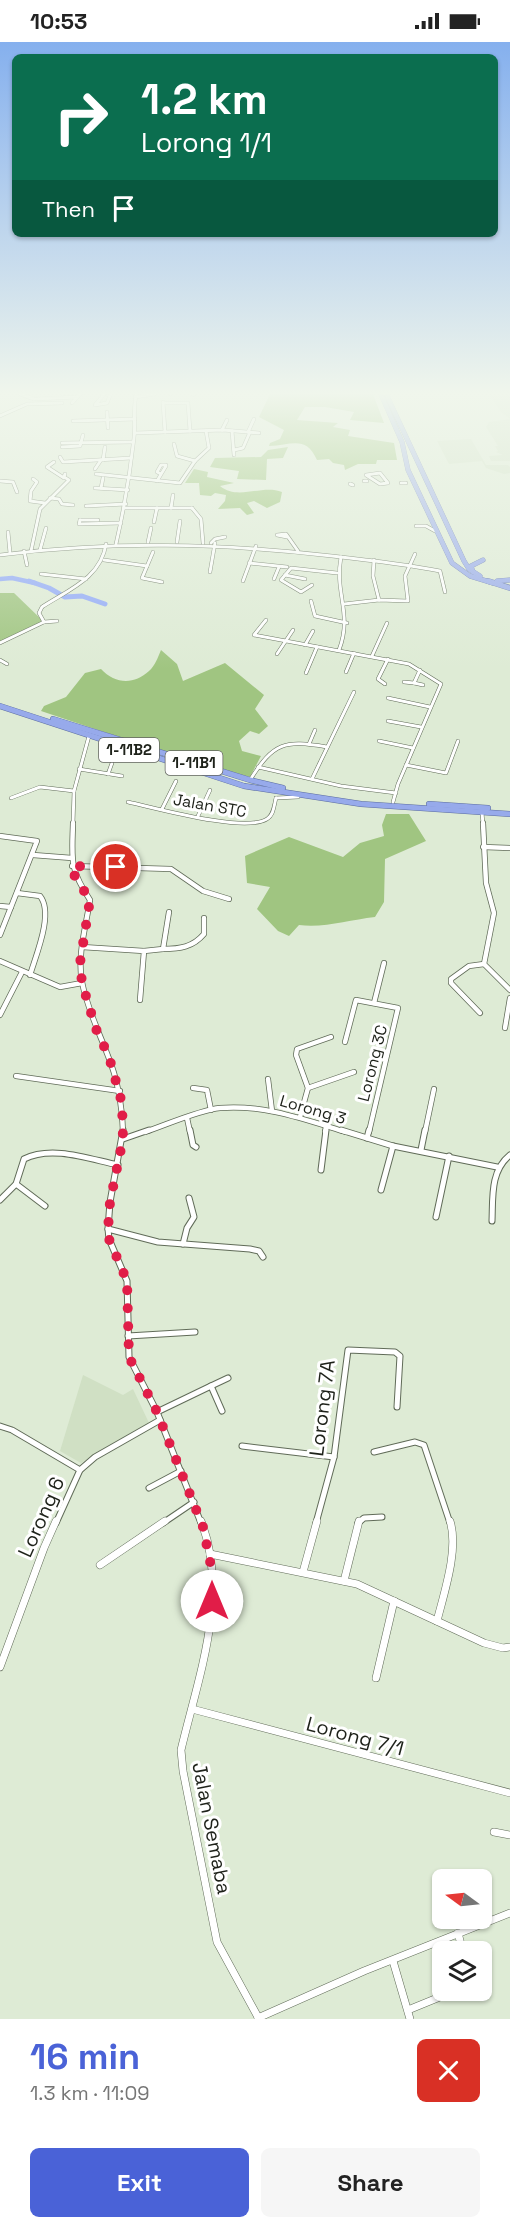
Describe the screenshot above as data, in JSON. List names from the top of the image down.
{
  "streets": {
    "highway": ["1-11B2", "1-11B1"],
    "street": [
      "Jalan STC",
      "Lorong 3C",
      "Lorong 3",
      "Lorong 7A",
      "Lorong 6",
      "Lorong 7/1",
      "Jalan Semaba"
    ]
  },
  "crossings": [
    ["1-11B2", "1-11B1"],
    ["1-11B2", "Jalan Semaba"],
    ["Lorong 3C", "Lorong 3"],
    ["Lorong 3", "Jalan Semaba"],
    ["Lorong 6", "Jalan Semaba"],
    ["Lorong 7/1", "Jalan Semaba"]
  ],
  "north": "left",
  "page": {
    "status": "10:53",
    "turn": ["1.2 km", "Lorong 1/1"],
    "then": "Then",
    "heading": ["16 min", "1.3 km · 11:09"],
    "buttons": ["Exit", "Share"]
  }
}
